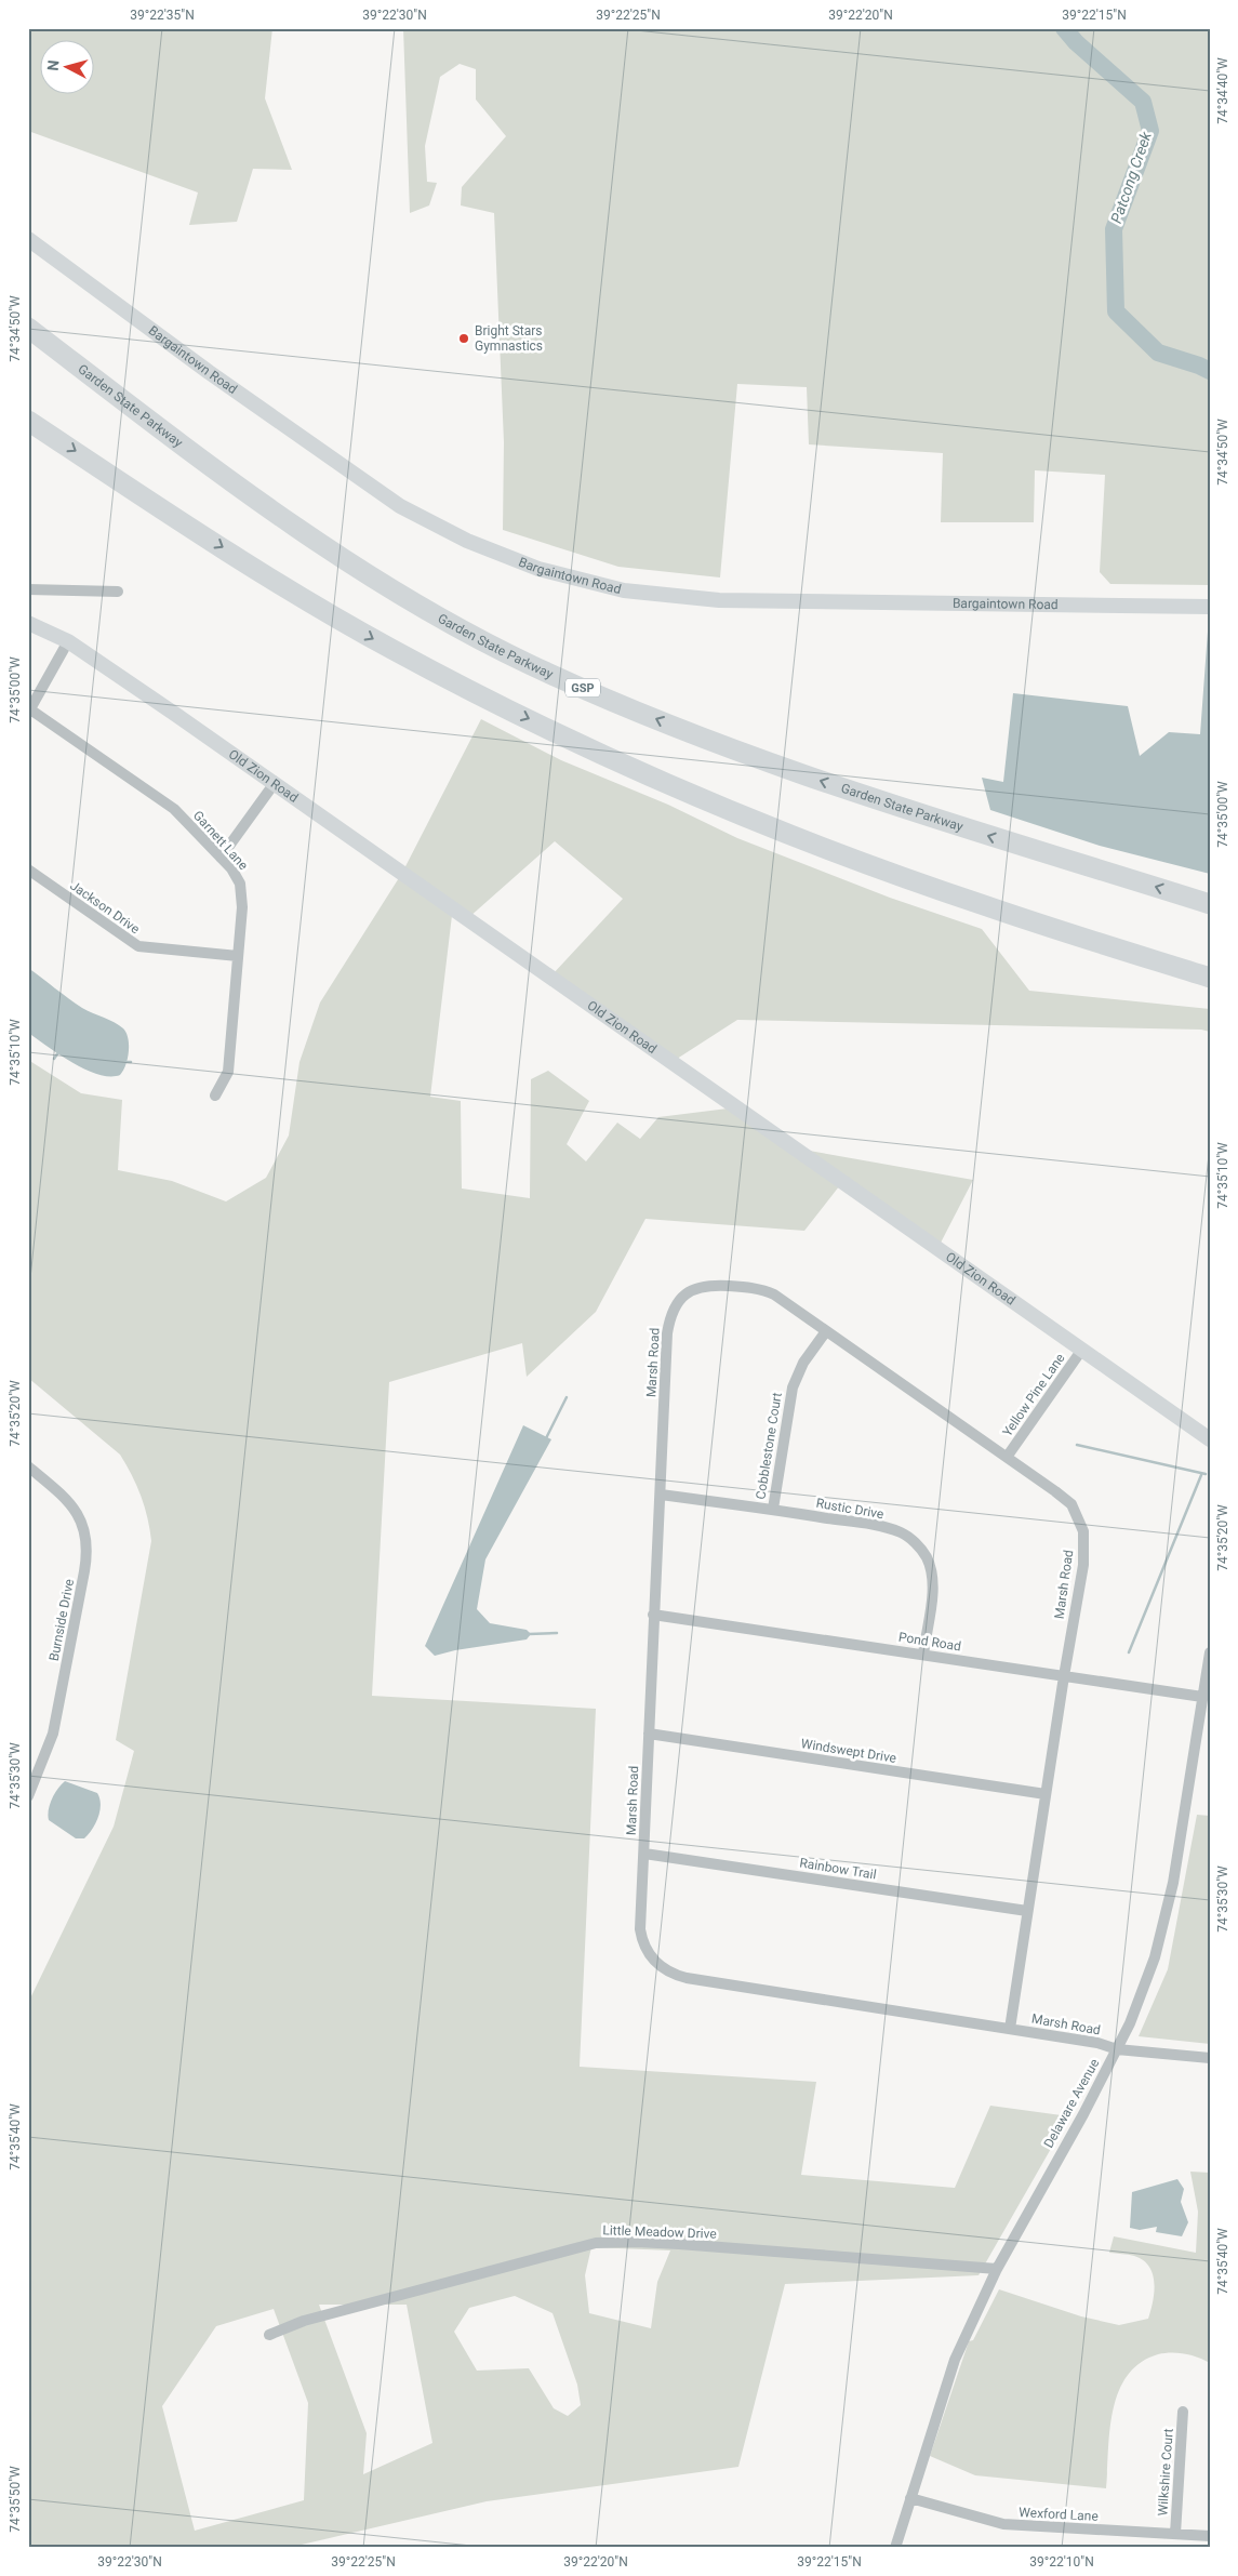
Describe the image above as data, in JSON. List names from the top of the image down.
{
  "streets": {
    "highway": ["Garden State Parkway", "GSP"],
    "street": [
      "Bargaintown Road",
      "Old Zion Road",
      "Garnett Lane",
      "Jackson Drive",
      "Marsh Road",
      "Yellow Pine Lane",
      "Cobblestone Court",
      "Rustic Drive",
      "Burnside Drive",
      "Pond Road",
      "Windswept Drive",
      "Rainbow Trail",
      "Delaware Avenue",
      "Little Meadow Drive",
      "Wilkshire Court",
      "Wexford Lane"
    ]
  },
  "crossings": [
    ["Old Zion Road", "Yellow Pine Lane"],
    ["Garnett Lane", "Jackson Drive"],
    ["Marsh Road", "Yellow Pine Lane"],
    ["Marsh Road", "Cobblestone Court"],
    ["Marsh Road", "Rustic Drive"],
    ["Marsh Road", "Pond Road"],
    ["Marsh Road", "Windswept Drive"],
    ["Marsh Road", "Rainbow Trail"],
    ["Marsh Road", "Delaware Avenue"],
    ["Cobblestone Court", "Rustic Drive"],
    ["Rustic Drive", "Pond Road"],
    ["Pond Road", "Delaware Avenue"],
    ["Delaware Avenue", "Little Meadow Drive"],
    ["Delaware Avenue", "Wexford Lane"],
    ["Wilkshire Court", "Wexford Lane"]
  ],
  "water": ["Patcong Creek"],
  "places": ["Bright Stars Gymnastics"],
  "north": "left",
  "coordinates": [
    "39°22'35\"N",
    "39°22'30\"N",
    "39°22'25\"N",
    "39°22'20\"N",
    "39°22'15\"N",
    "74°34'40\"W",
    "74°34'50\"W",
    "74°35'00\"W",
    "74°35'10\"W",
    "74°35'20\"W",
    "74°35'30\"W",
    "74°35'40\"W",
    "74°35'50\"W",
    "39°22'10\"N"
  ]
}
